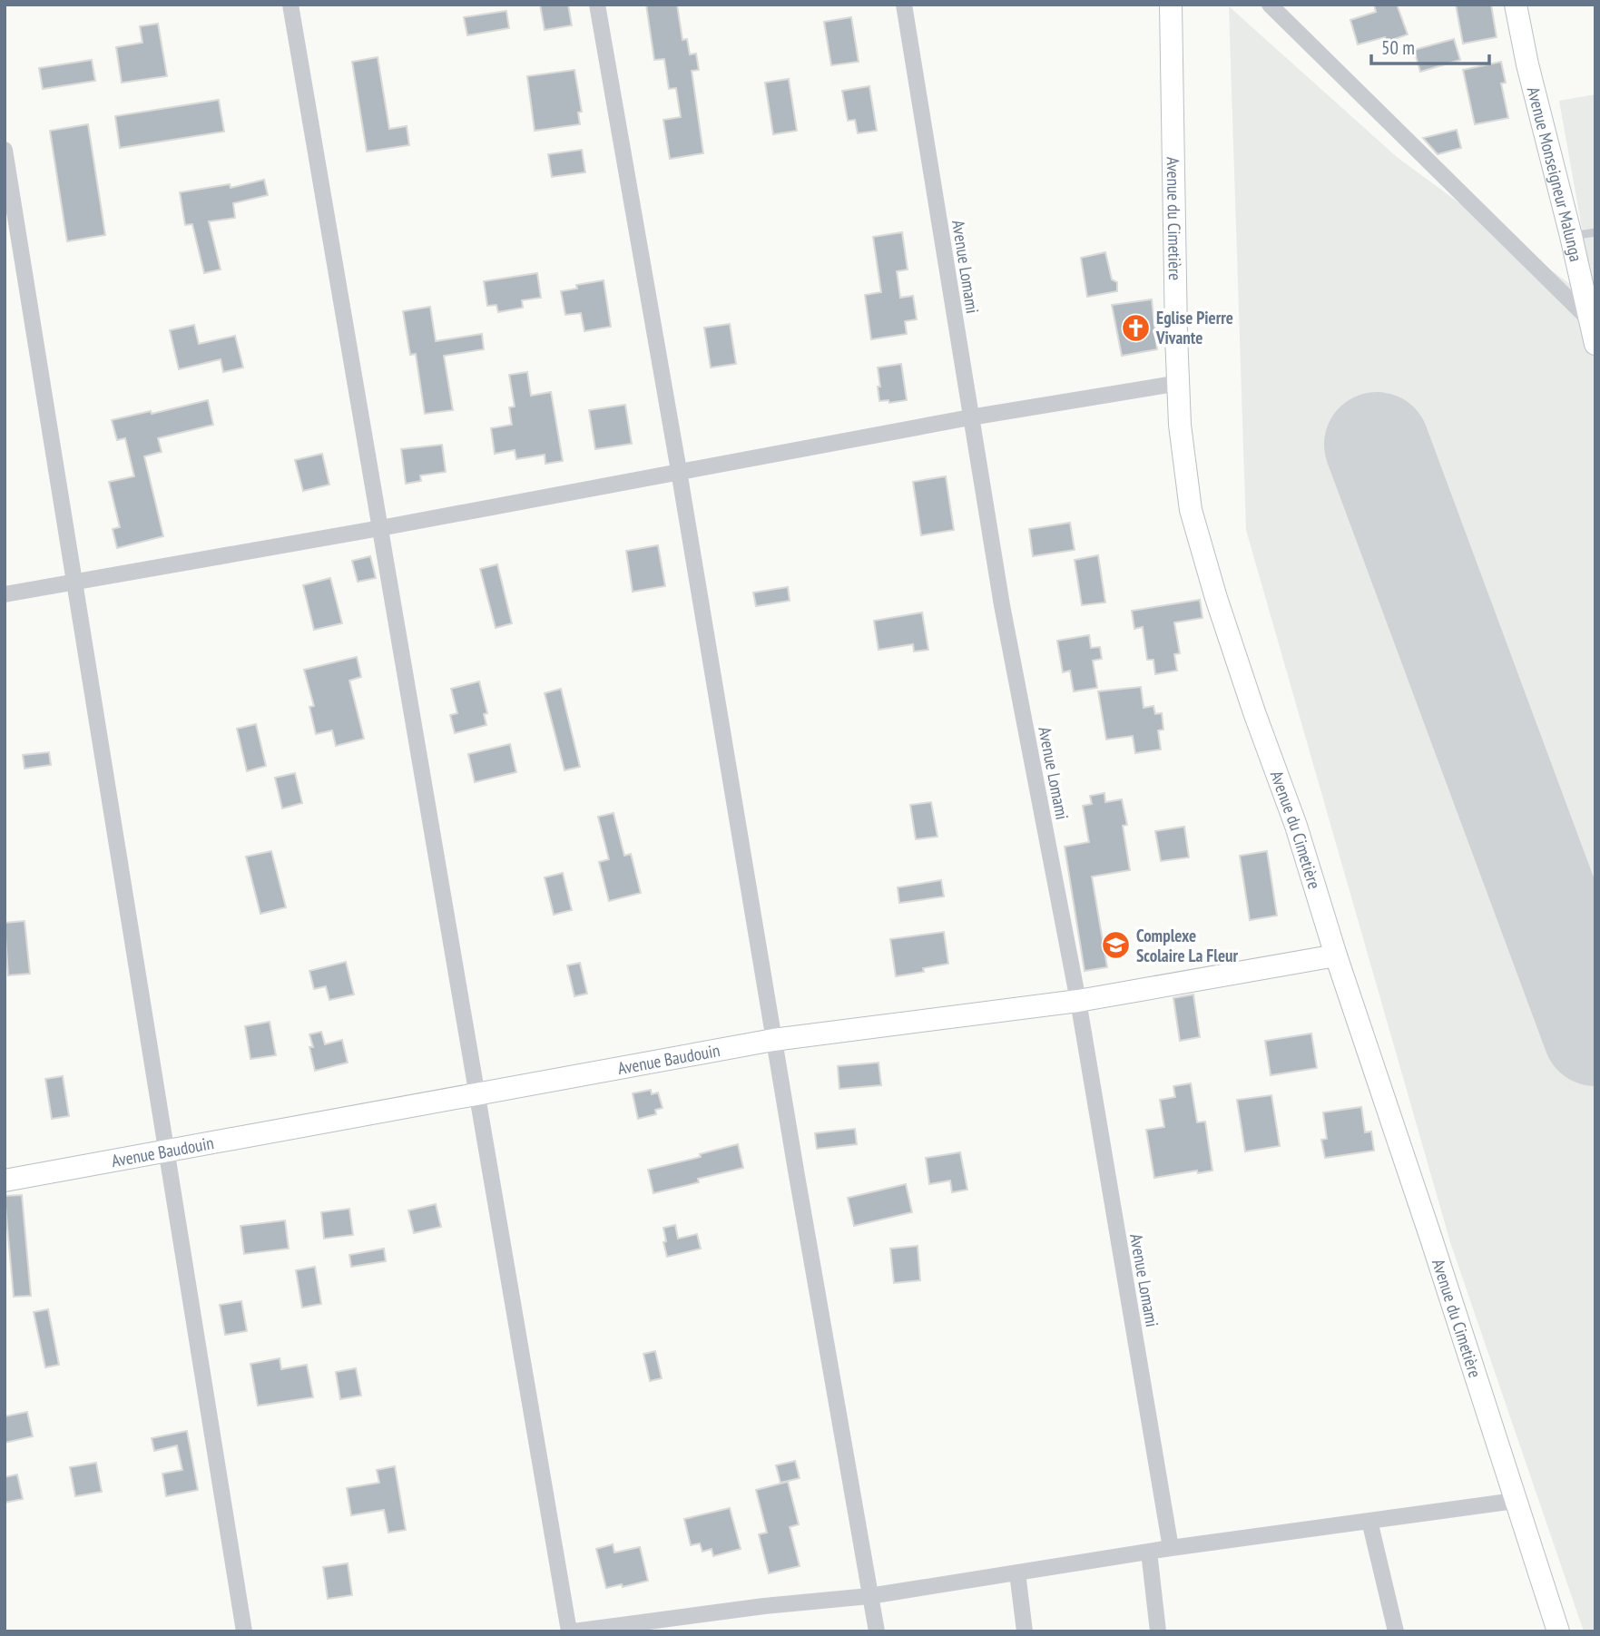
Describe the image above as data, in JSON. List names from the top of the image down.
{
  "streets": {
    "street": [
      "Avenue Monseigneur Malunga",
      "Avenue du Cimetière",
      "Avenue Lomami",
      "Avenue Baudouin"
    ]
  },
  "crossings": [
    ["Avenue du Cimetière", "Avenue Baudouin"],
    ["Avenue Lomami", "Avenue Baudouin"]
  ],
  "places": {
    "church": ["Eglise Pierre Vivante"],
    "school or university": ["Complexe Scolaire La Fleur"]
  },
  "scale_bar": "50 m"
}
